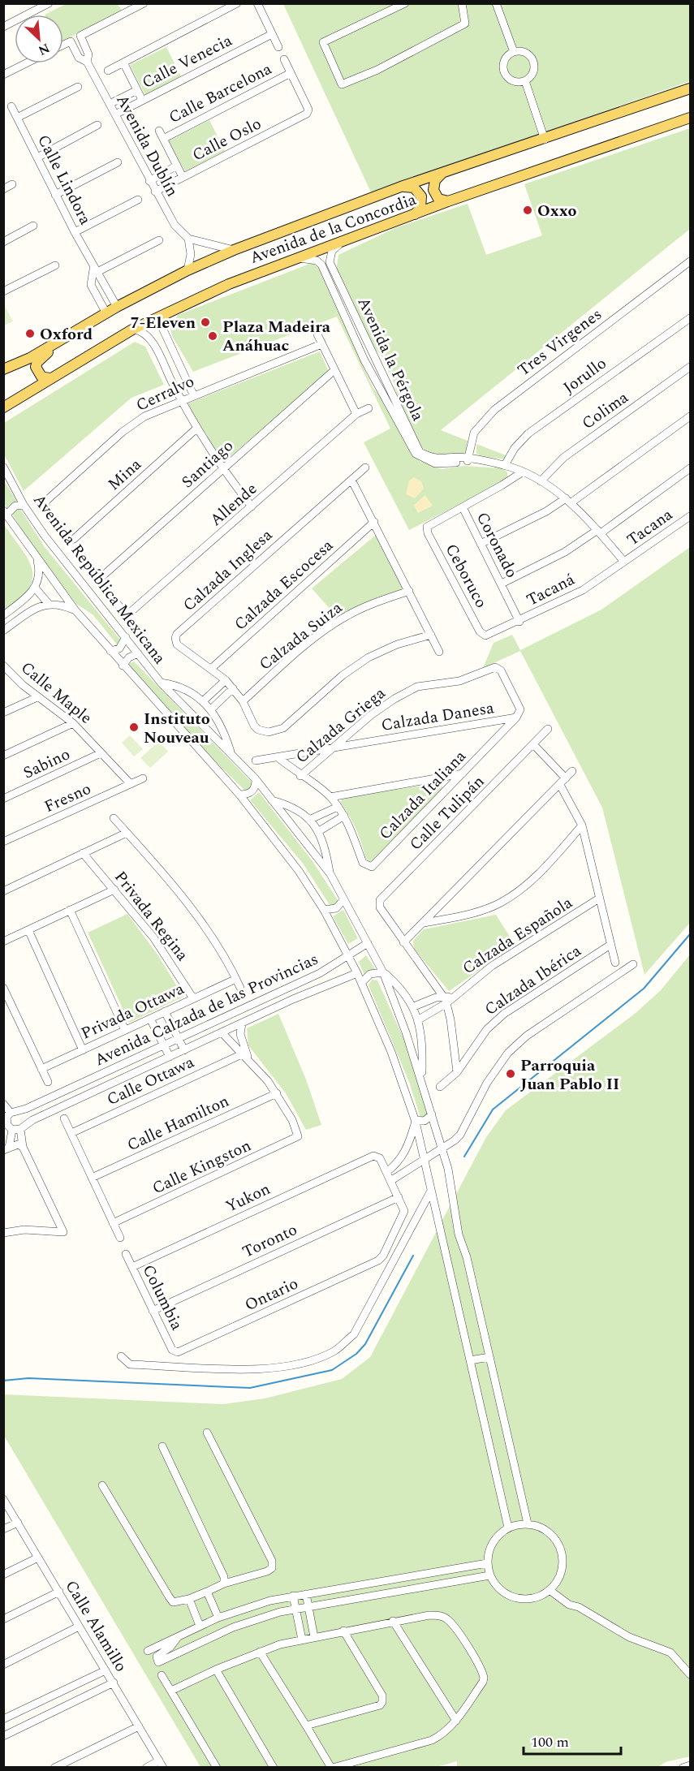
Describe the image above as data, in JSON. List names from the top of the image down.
{
  "streets": {
    "main road": ["Avenida de la Concordia"],
    "street": [
      "Calle Venecia",
      "Calle Barcelona",
      "Calle Oslo",
      "Avenida Dublín",
      "Calle Lindora",
      "Tres Virgenes",
      "Avenida la Pérgola",
      "Jorullo",
      "Cerralvo",
      "Colima",
      "Santiago",
      "Mina",
      "Allende",
      "Tacana",
      "Coronado",
      "Calzada Inglesa",
      "Ceboruco",
      "Avenida República Mexicana",
      "Calzada Escocesa",
      "Tacaná",
      "Calzada Suiza",
      "Calle Maple",
      "Calzada Danesa",
      "Calzada Griega",
      "Sabino",
      "Calzada Italiana",
      "Fresno",
      "Calle Tulipán",
      "Privada Regina",
      "Calzada Española",
      "Calzada Ibérica",
      "Avenida Calzada de las Provincias",
      "Privada Ottawa",
      "Calle Ottawa",
      "Calle Hamilton",
      "Calle Kingston",
      "Yukon",
      "Toronto",
      "Ontario",
      "Columbia",
      "Calle Alamillo"
    ]
  },
  "crossings": [
    ["Calle Venecia", "Avenida Dublín"],
    ["Calle Barcelona", "Calle Oslo"],
    ["Calle Oslo", "Avenida Dublín"],
    ["Calle Lindora", "Avenida de la Concordia"],
    ["Avenida de la Concordia", "Avenida la Pérgola"],
    ["Tres Virgenes", "Avenida la Pérgola"],
    ["Cerralvo", "Mina"],
    ["Santiago", "Allende"],
    ["Tacana", "Tacaná"],
    ["Coronado", "Ceboruco"],
    ["Coronado", "Tacaná"],
    ["Calzada Inglesa", "Calzada Escocesa"],
    ["Calzada Inglesa", "Calzada Suiza"],
    ["Ceboruco", "Tacaná"],
    ["Avenida República Mexicana", "Avenida Calzada de las Provincias"],
    ["Calle Maple", "Sabino"],
    ["Calle Maple", "Fresno"],
    ["Calzada Danesa", "Calzada Griega"],
    ["Calzada Danesa", "Calzada Italiana"],
    ["Calzada Griega", "Calzada Italiana"],
    ["Privada Regina", "Privada Ottawa"],
    ["Calle Hamilton", "Calle Kingston"],
    ["Yukon", "Columbia"],
    ["Toronto", "Ontario"],
    ["Toronto", "Columbia"],
    ["Ontario", "Columbia"]
  ],
  "places": [
    "Oxxo",
    "7-Eleven",
    "Oxford",
    "Plaza Madeira Anáhuac",
    "Instituto Nouveau",
    "Parroquia Juan Pablo II"
  ],
  "scale_bar": "100 m",
  "north": "bottom right"
}
